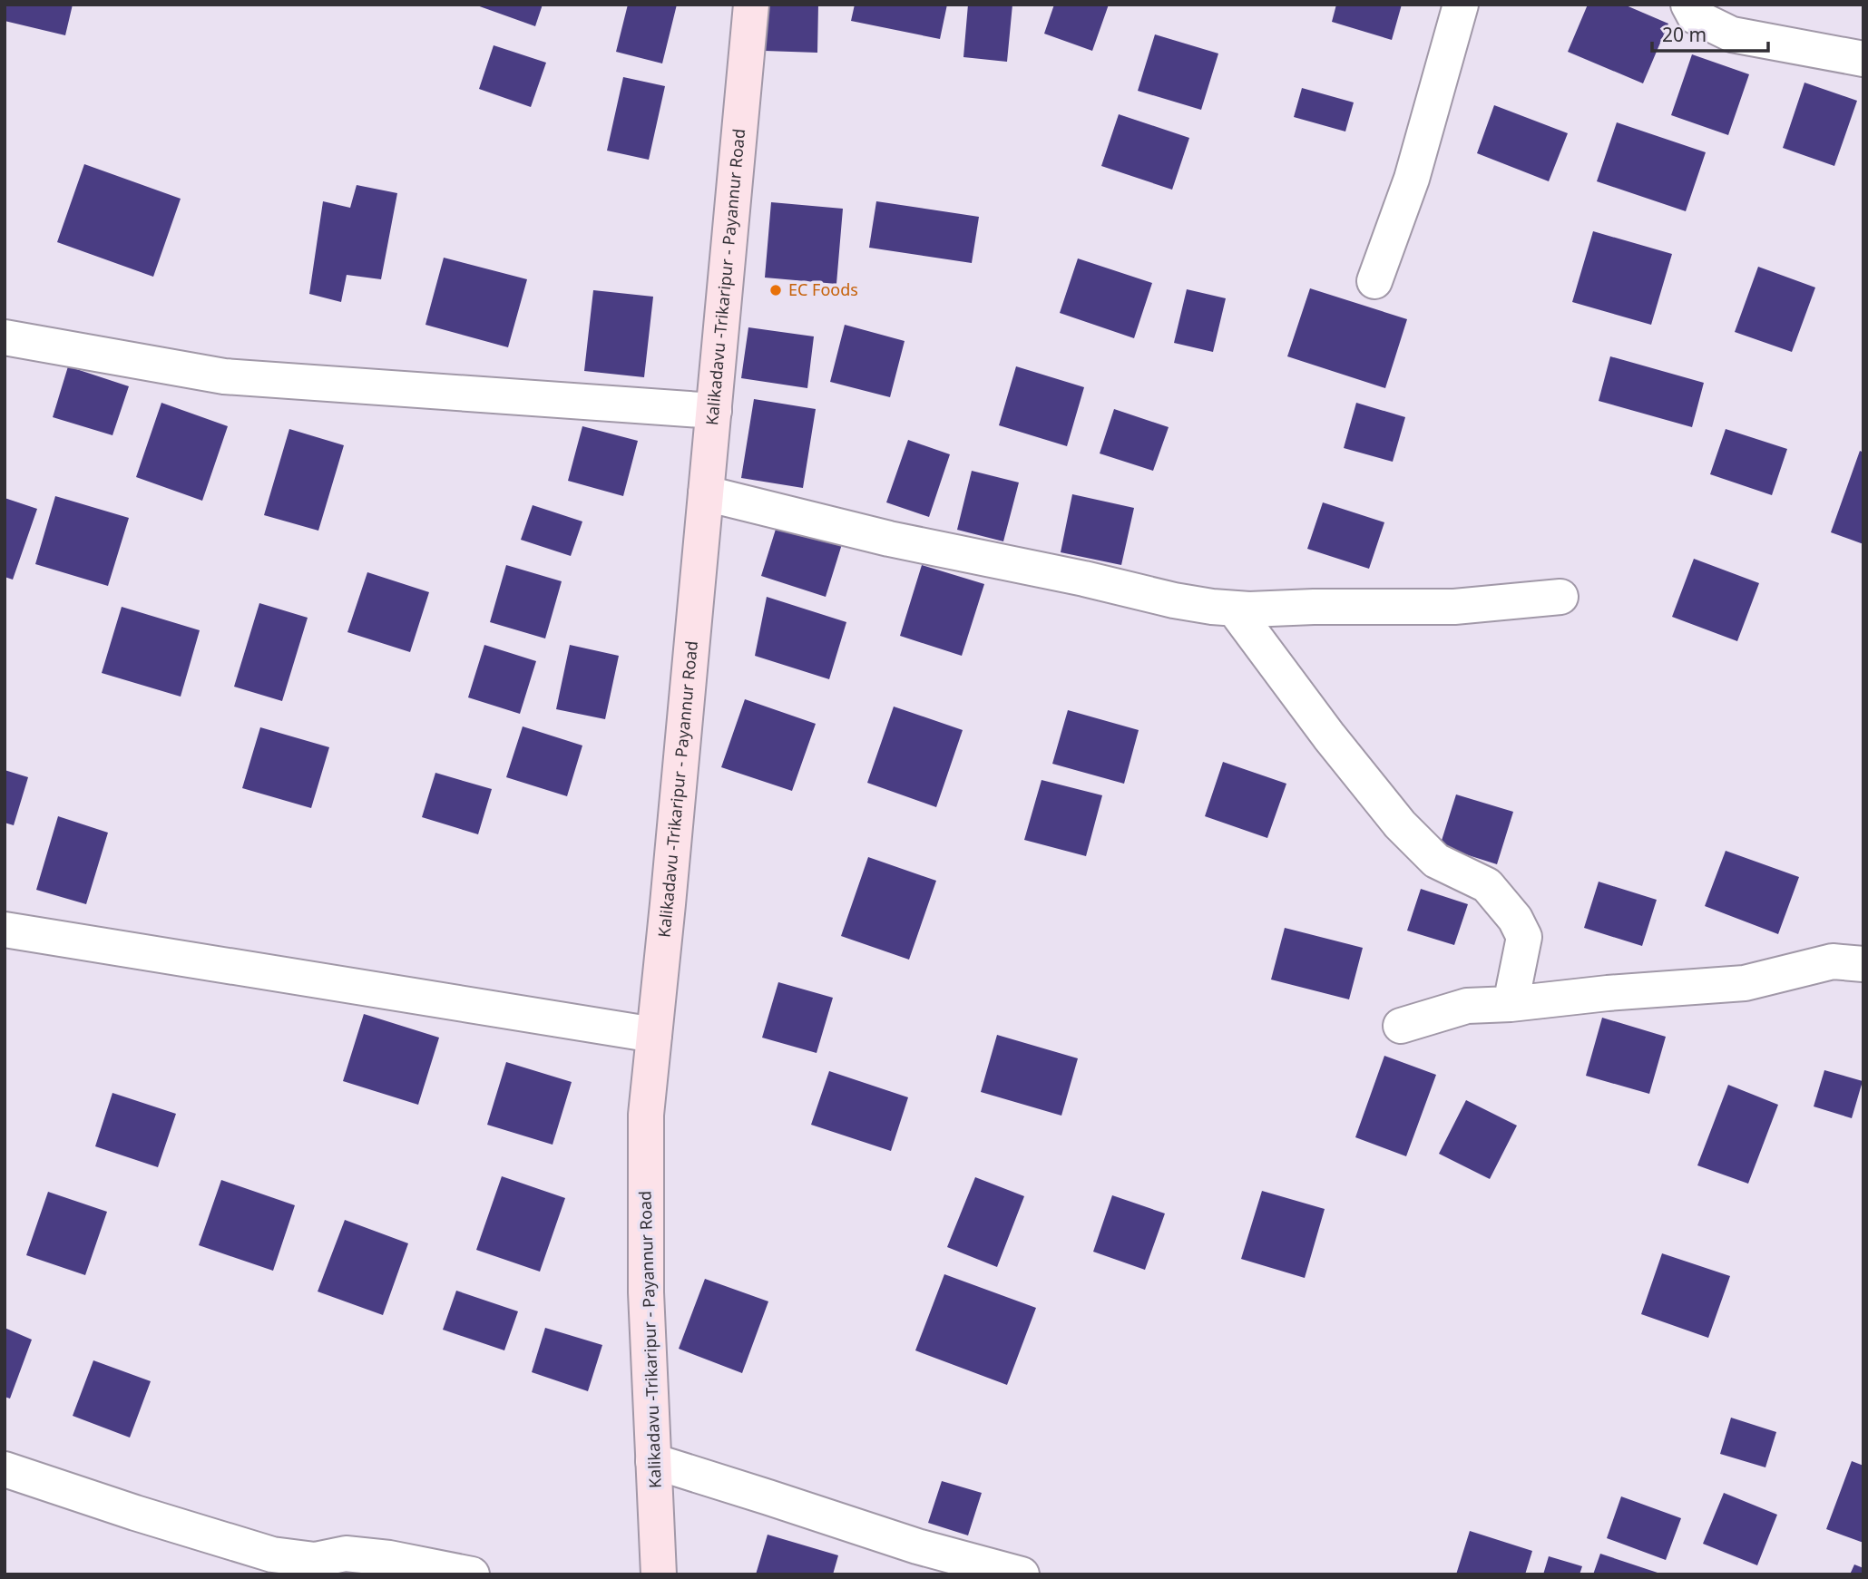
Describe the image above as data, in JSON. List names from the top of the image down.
{
  "streets": {
    "main road": ["Kalikadavu -Trikaripur - Payannur Road"]
  },
  "places": ["EC Foods"],
  "scale_bar": "20 m"
}
